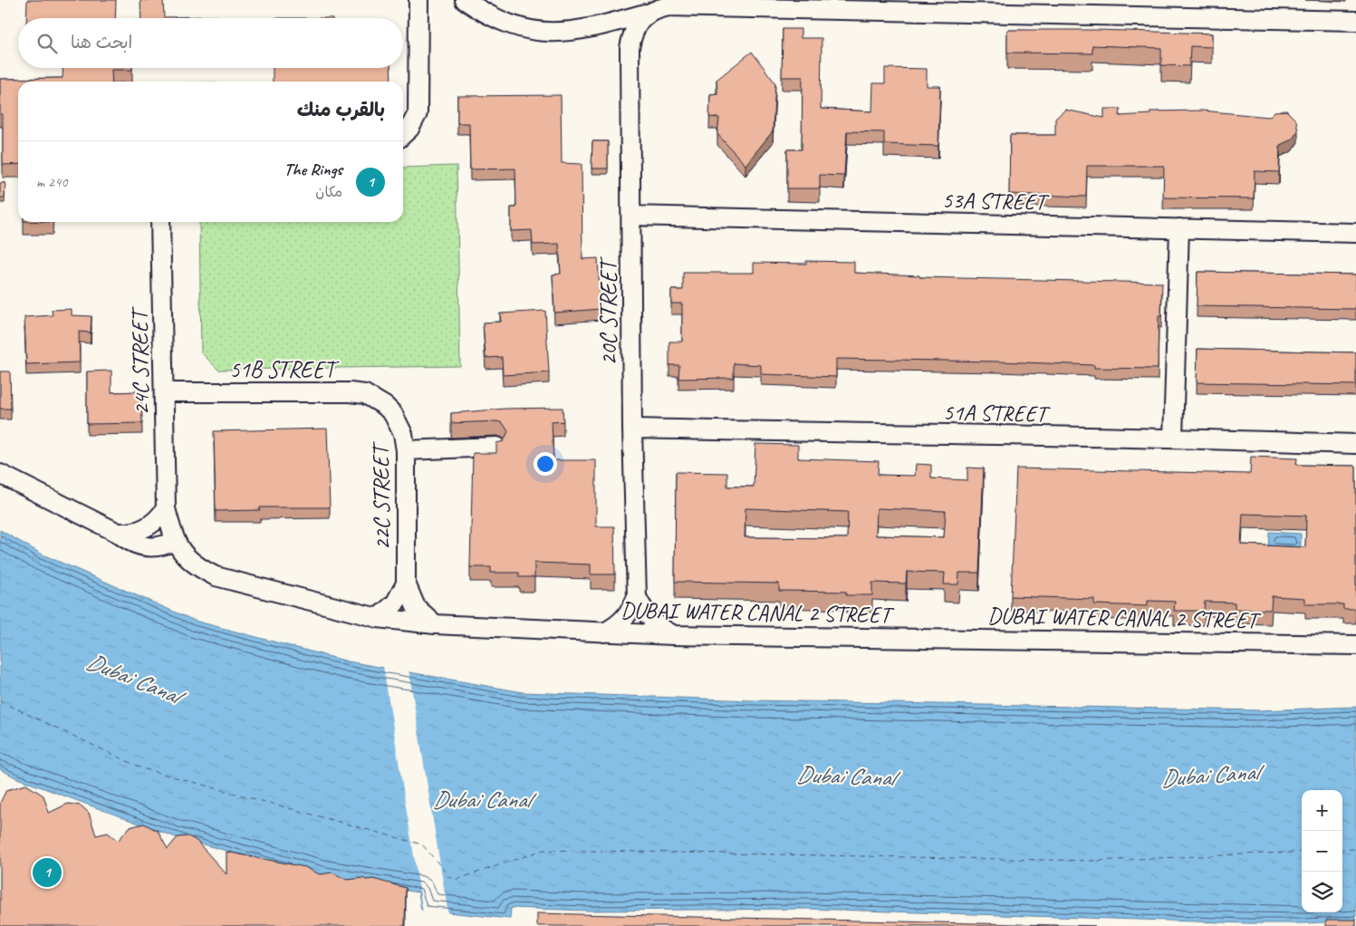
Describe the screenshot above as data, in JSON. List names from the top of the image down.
{
  "streets": {
    "street": [
      "53A STREET",
      "20C STREET",
      "24C STREET",
      "51B STREET",
      "51A STREET",
      "22C STREET",
      "DUBAI WATER CANAL 2 STREET"
    ]
  },
  "crossings": [
    ["53A STREET", "20C STREET"],
    ["20C STREET", "51A STREET"],
    ["20C STREET", "DUBAI WATER CANAL 2 STREET"],
    ["24C STREET", "51B STREET"],
    ["24C STREET", "DUBAI WATER CANAL 2 STREET"],
    ["51B STREET", "22C STREET"],
    ["22C STREET", "DUBAI WATER CANAL 2 STREET"]
  ],
  "water": ["Dubai Canal"],
  "page": {
    "search": "ابحث هنا",
    "heading": "بالقرب منك",
    "list": [
      {
        "mark": "1",
        "name": "The Rings",
        "note": "مكان",
        "value": "240 m"
      }
    ],
    "map_buttons": ["+", "−"],
    "pins": "1"
  }
}
